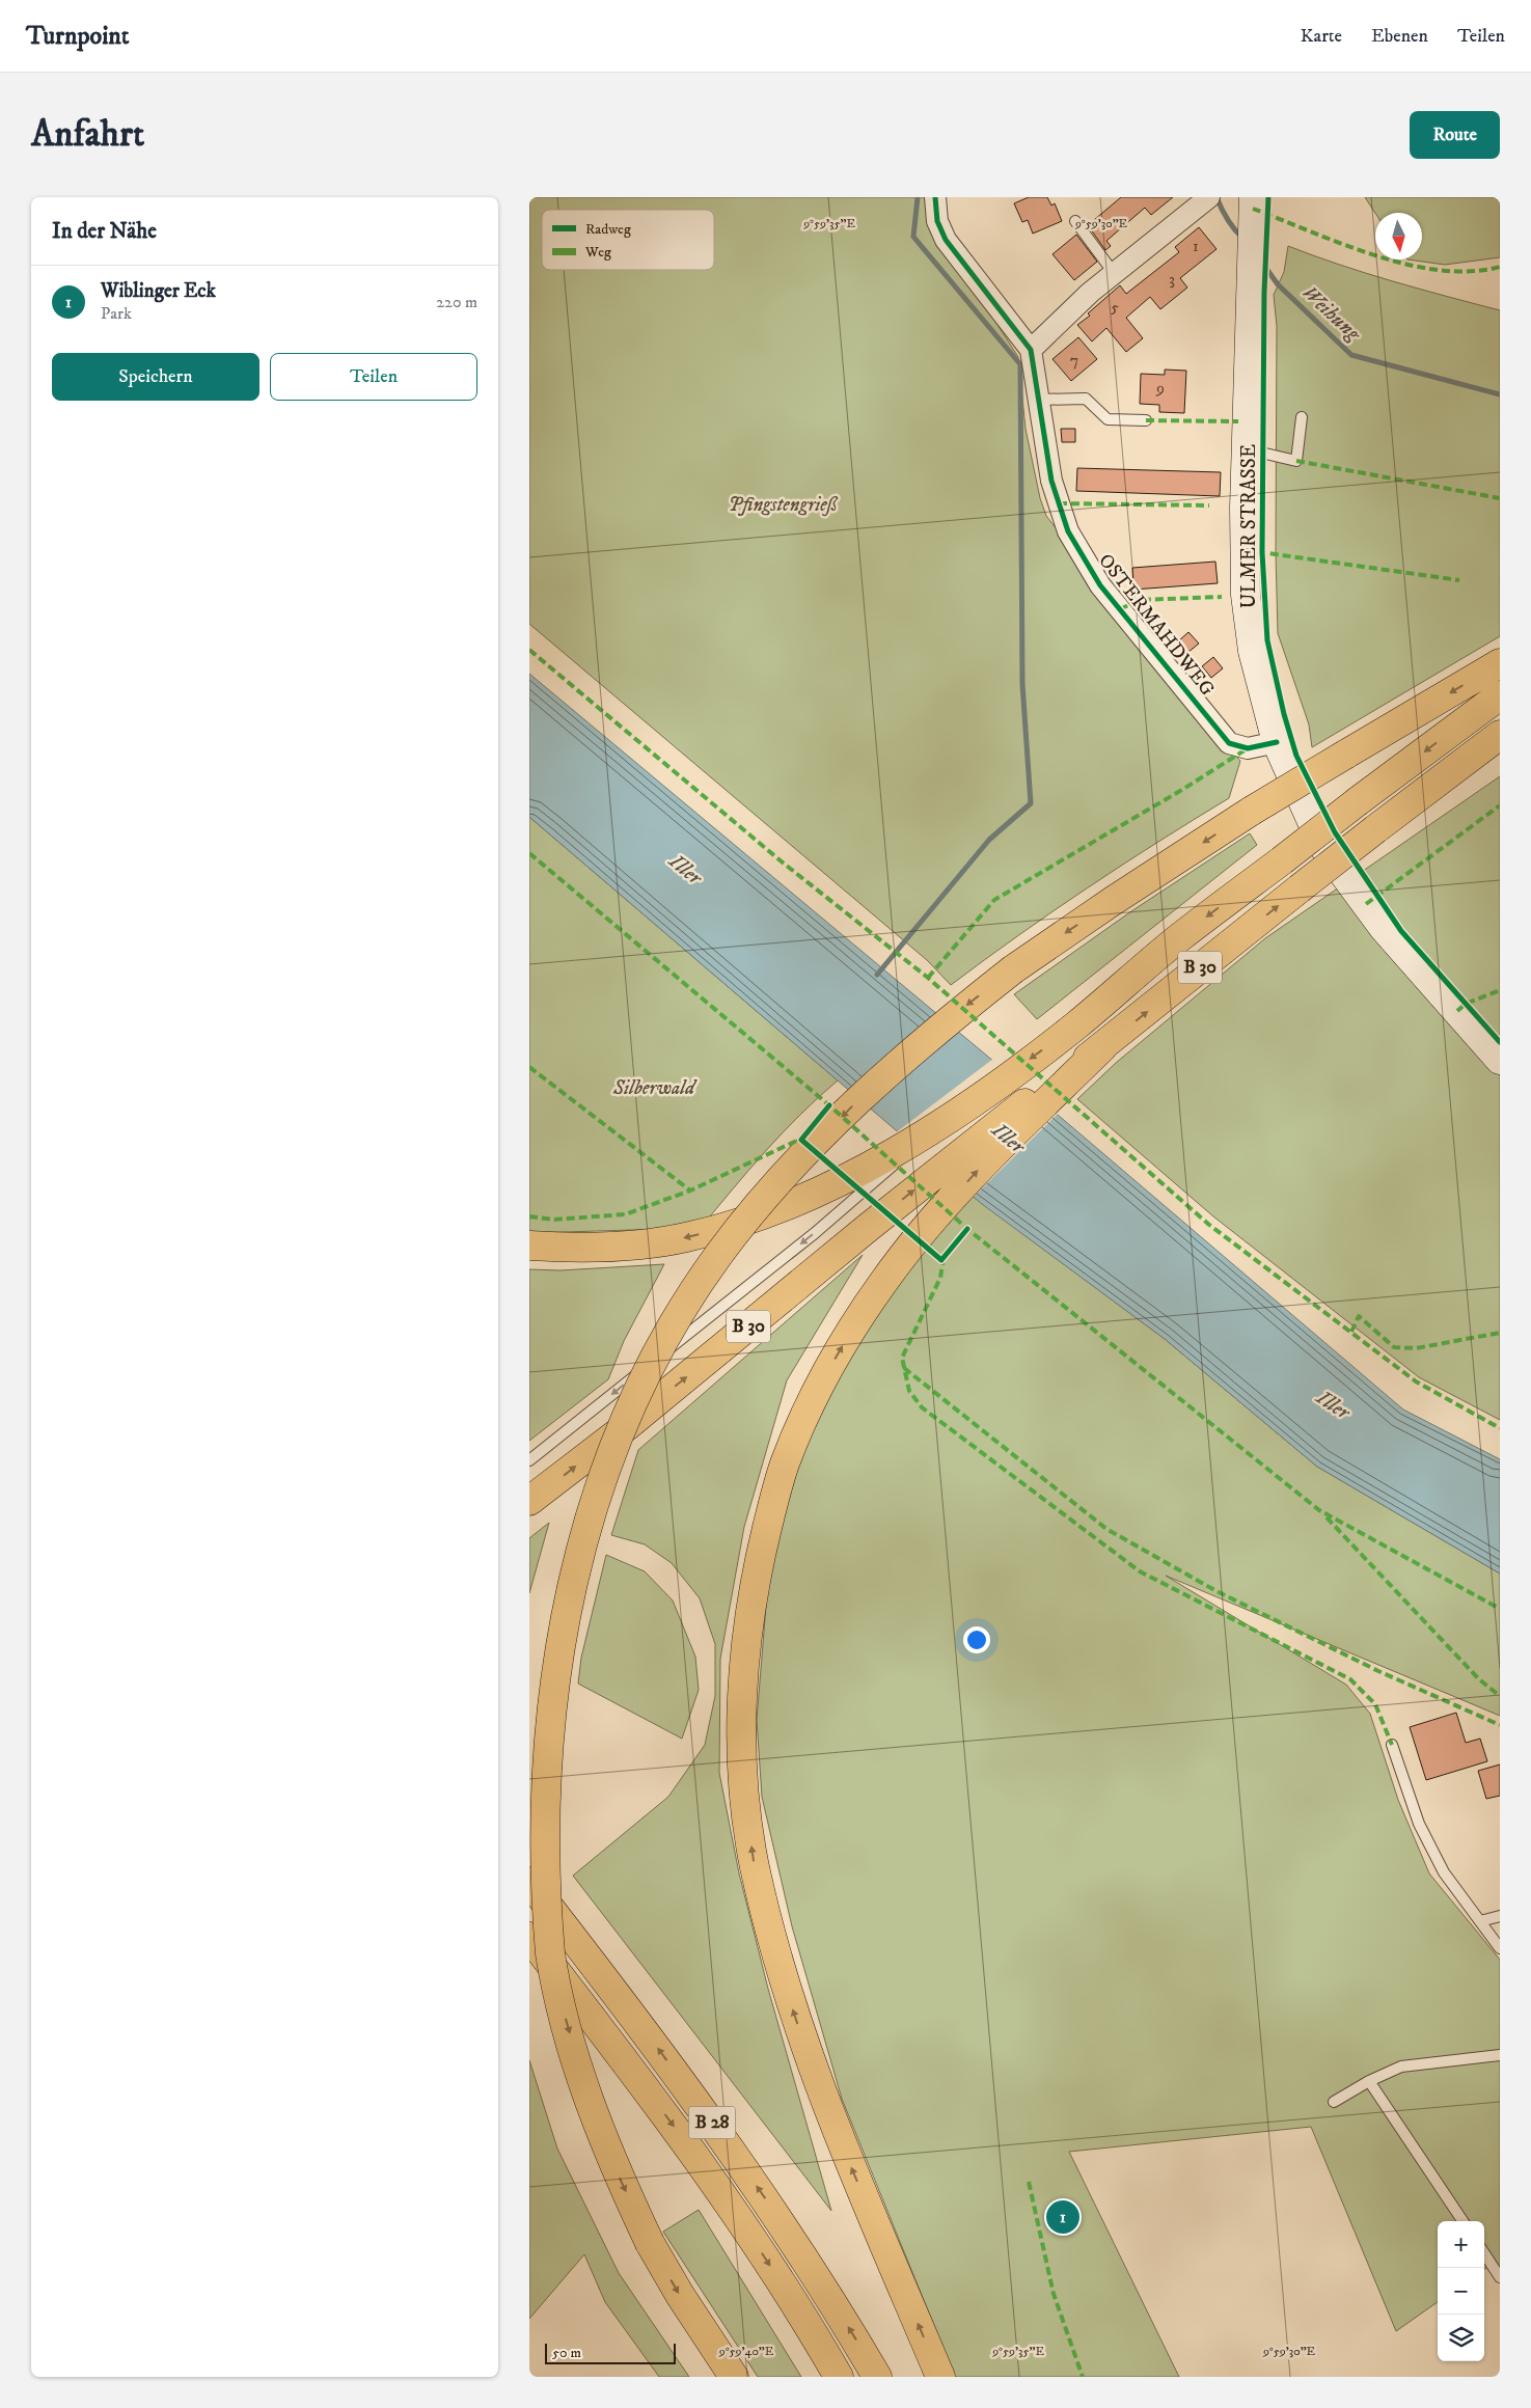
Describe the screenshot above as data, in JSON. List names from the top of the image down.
{
  "streets": {
    "highway": ["B 30", "B 28"],
    "main road": ["ULMER STRASSE"],
    "street": ["OSTERMAHDWEG"]
  },
  "crossings": [
    ["ULMER STRASSE", "OSTERMAHDWEG"]
  ],
  "water": ["Weihung", "Iller"],
  "parks": ["Pfingstengrieß", "Silberwald"],
  "house_numbers": [
    "1",
    "3",
    "5",
    "7",
    "9"
  ],
  "legend": ["Radweg", "Weg"],
  "scale_bar": "50 m",
  "north": "bottom",
  "page": {
    "header": "Turnpoint",
    "nav": ["Karte", "Ebenen", "Teilen"],
    "buttons": [
      "Route",
      ["Speichern", "Teilen"]
    ],
    "title": "Anfahrt",
    "heading": "In der Nähe",
    "list": [
      {
        "mark": "1",
        "name": "Wiblinger Eck",
        "note": "Park",
        "value": "220 m"
      }
    ],
    "pins": "1",
    "map_buttons": ["+", "−"],
    "scale": "50 m"
  },
  "coordinates": ["9°59'35\"E", "9°59'30\"E", "9°59'40\"E"]
}
